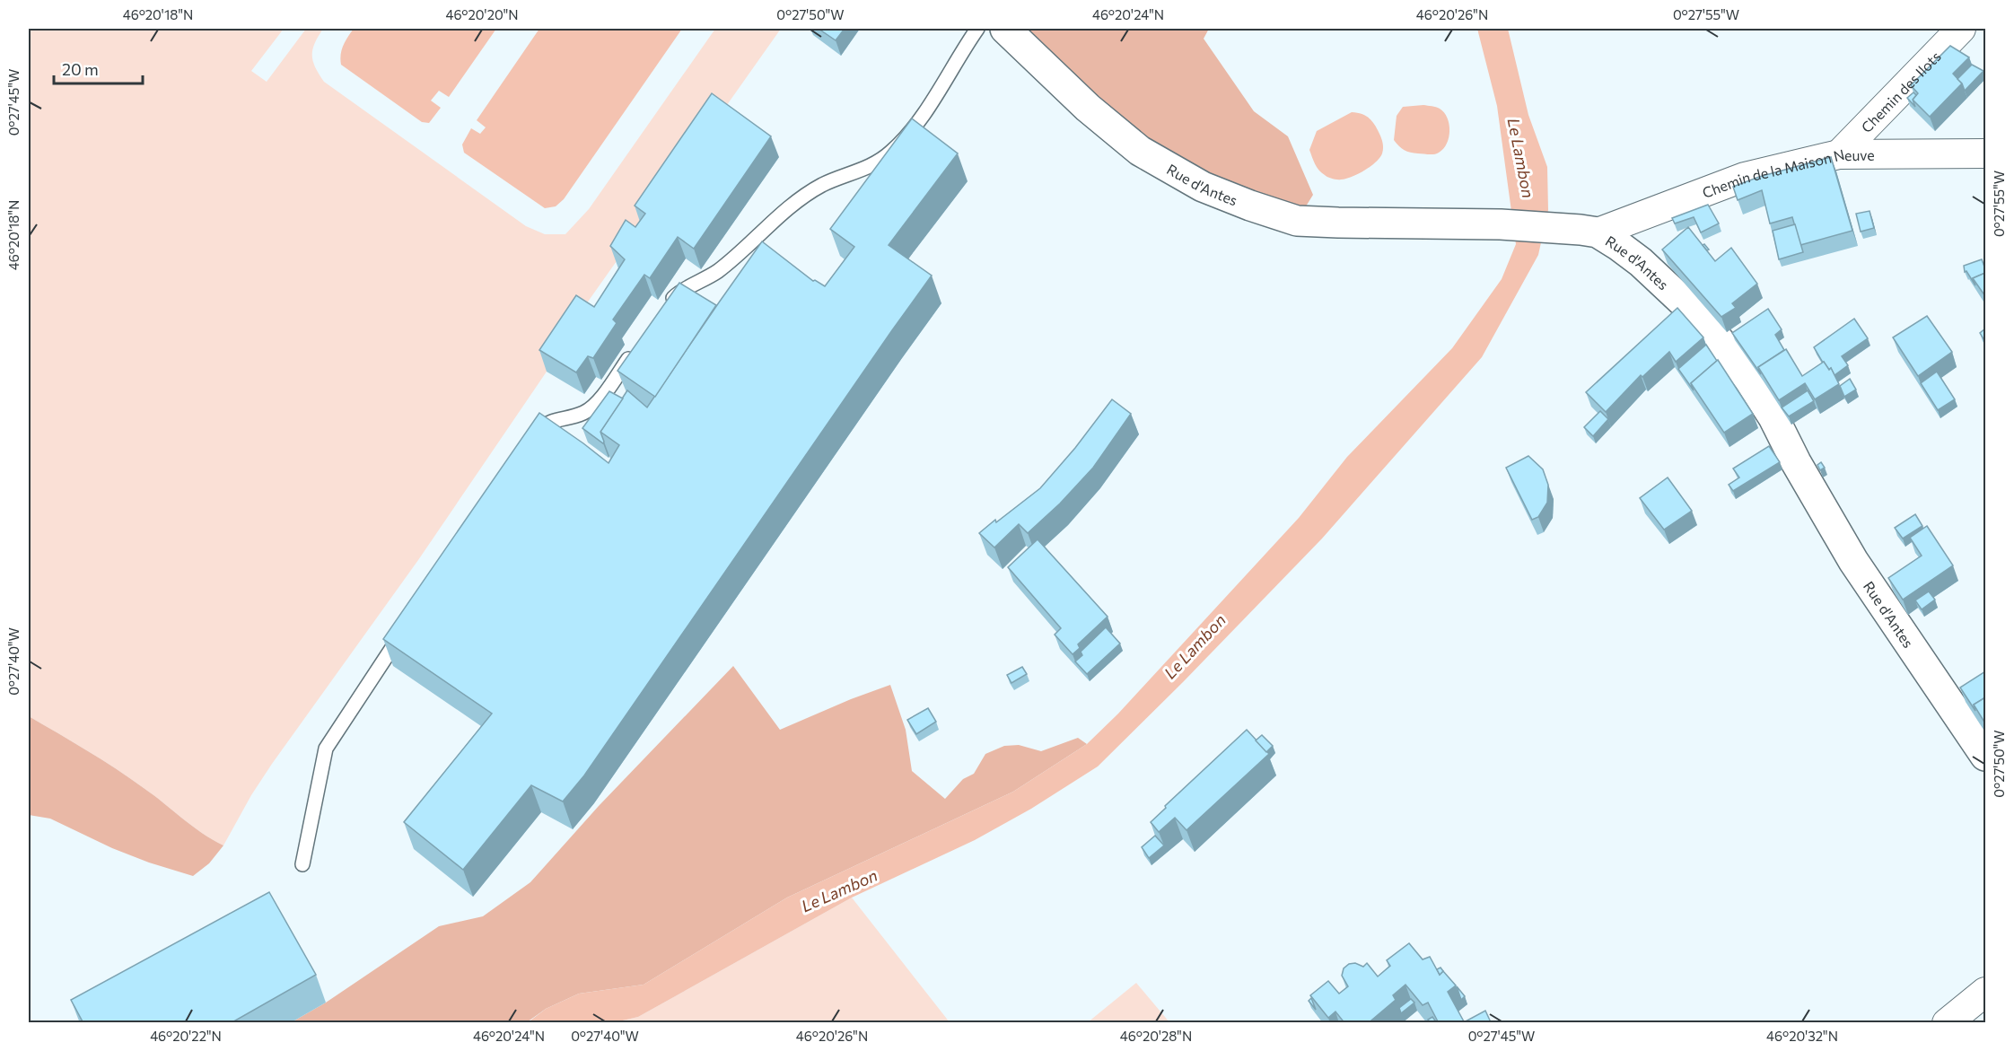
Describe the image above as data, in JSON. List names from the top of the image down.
{
  "streets": {
    "street": ["Chemin des Ilots", "Chemin de la Maison Neuve", "Rue d'Antes"]
  },
  "crossings": [
    ["Chemin des Ilots", "Chemin de la Maison Neuve"],
    ["Chemin de la Maison Neuve", "Rue d'Antes"]
  ],
  "water": ["Le Lambon"],
  "scale_bar": "20 m",
  "coordinates": [
    "46°20'18\"N",
    "46°20'20\"N",
    "0°27'50\"W",
    "46°20'24\"N",
    "46°20'26\"N",
    "0°27'55\"W",
    "0°27'45\"W",
    "0°27'40\"W",
    "46°20'22\"N",
    "46°20'28\"N",
    "46°20'32\"N"
  ]
}
